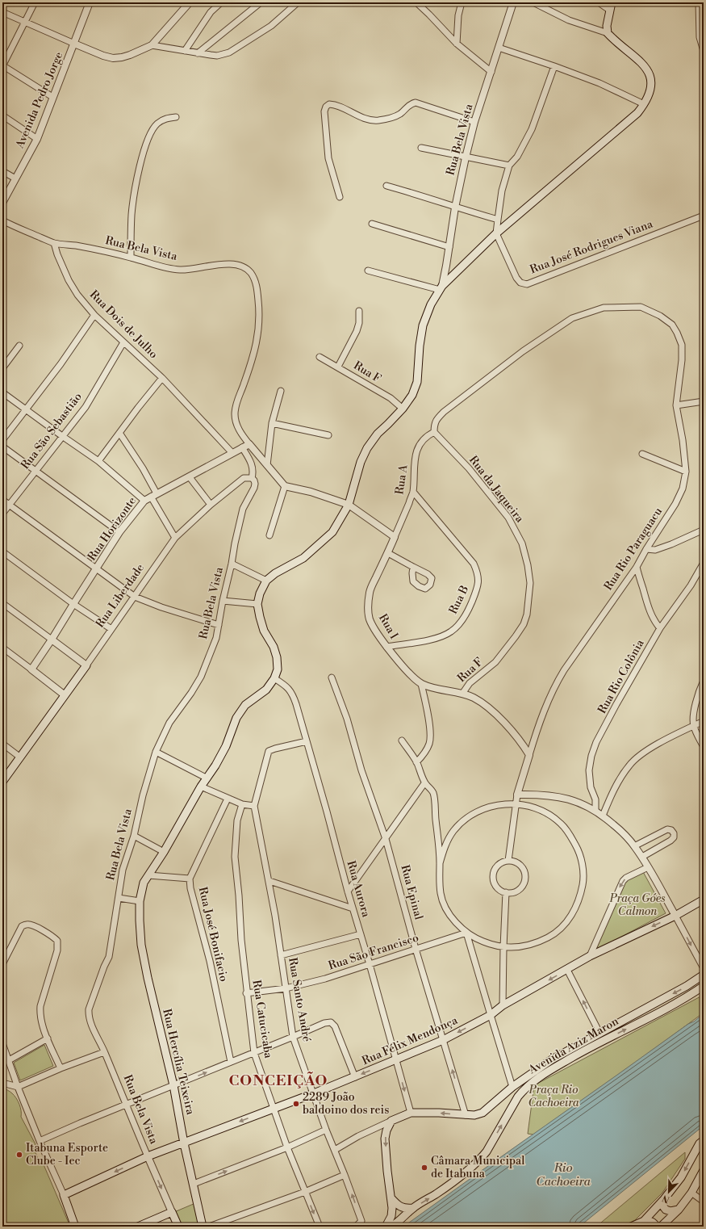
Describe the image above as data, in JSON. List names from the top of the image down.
{
  "streets": {
    "main road": [
      "Rua Bela Vista",
      "Rua Liberdade",
      "Rua Félix Mendonça",
      "Avenida Aziz Maron",
      "Rua Hercília Teixeira"
    ],
    "street": [
      "Avenida Pedro Jorge",
      "Rua José Rodrigues Viana",
      "Rua Dois de Julho",
      "Rua F",
      "Rua São Sebastião",
      "Rua A",
      "Rua da Jaqueira",
      "Rua Horizonte",
      "Rua Rio Paraguacu",
      "Rua B",
      "Rua I",
      "Rua Rio Colônia",
      "Rua Aurora",
      "Rua Epinal",
      "Rua José Bonifacio",
      "Rua São Francisco",
      "Rua Santo André",
      "Rua Catucicaba"
    ]
  },
  "crossings": [
    ["Rua Bela Vista", "Rua Dois de Julho"],
    ["Rua Bela Vista", "Rua Horizonte"],
    ["Rua Bela Vista", "Rua Liberdade"],
    ["Rua Bela Vista", "Rua Félix Mendonça"],
    ["Rua Dois de Julho", "Rua São Sebastião"],
    ["Rua Dois de Julho", "Rua Horizonte"],
    ["Rua F", "Rua da Jaqueira"],
    ["Rua F", "Rua I"],
    ["Rua A", "Rua da Jaqueira"],
    ["Rua A", "Rua Rio Paraguacu"],
    ["Rua A", "Rua B"],
    ["Rua A", "Rua I"],
    ["Rua da Jaqueira", "Rua Rio Paraguacu"],
    ["Rua B", "Rua I"],
    ["Rua Aurora", "Rua São Francisco"],
    ["Rua Aurora", "Rua Santo André"],
    ["Rua Aurora", "Rua Félix Mendonça"],
    ["Rua Aurora", "Avenida Aziz Maron"],
    ["Rua Aurora", "Rua Hercília Teixeira"],
    ["Rua Epinal", "Rua São Francisco"],
    ["Rua Epinal", "Rua Félix Mendonça"],
    ["Rua Epinal", "Avenida Aziz Maron"],
    ["Rua São Francisco", "Rua Santo André"],
    ["Rua São Francisco", "Rua Catucicaba"],
    ["Rua Santo André", "Rua Félix Mendonça"],
    ["Rua Catucicaba", "Rua Félix Mendonça"],
    ["Rua Félix Mendonça", "Rua Hercília Teixeira"]
  ],
  "one_way": ["Rua Félix Mendonça"],
  "districts": ["CONCEIÇÃO"],
  "water": ["Rio Cachoeira"],
  "parks": ["Praça Góes Calmon", "Praça Rio Cachoeira"],
  "places": ["2289 João baldoino dos reis", "Itabuna Esporte Clube - Iec", "Câmara Municipal de Itabuna"],
  "north": "bottom left"
}
